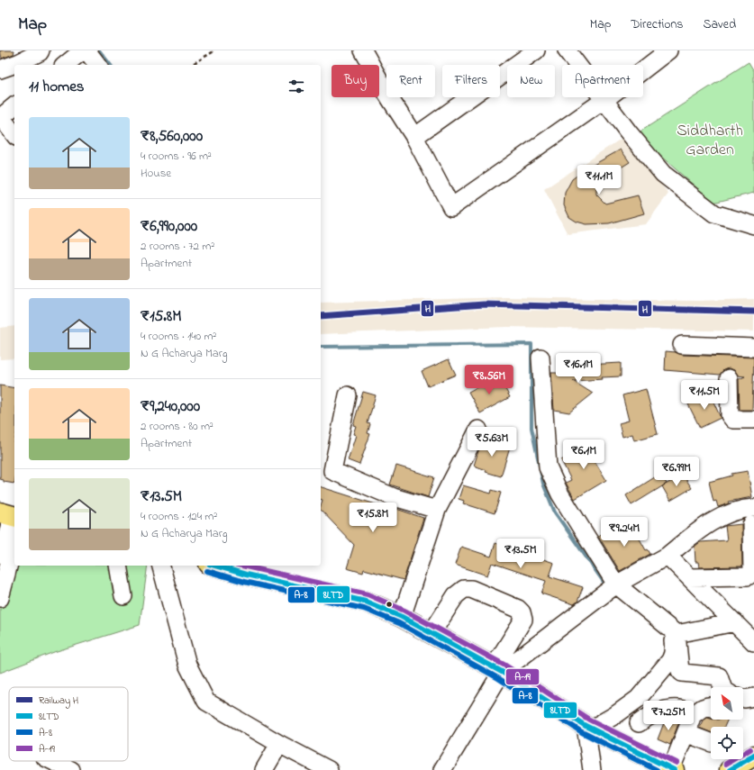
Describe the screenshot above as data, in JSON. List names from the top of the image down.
{
  "parks": ["Siddharth Garden"],
  "lines": [
    "rail line H",
    "transit line 8LTD",
    "transit line A-19",
    "transit line A-8"
  ],
  "legend": [
    "Railway H",
    "8LTD",
    "A-8",
    "A-19"
  ],
  "north": "top left",
  "page": {
    "header": "Map",
    "nav": ["Map", "Directions", "Saved"],
    "chip": [
      "Buy",
      "Rent",
      "Filters",
      "New",
      "Apartment"
    ],
    "heading": "11 homes",
    "list": [
      {
        "name": "₹8,560,000",
        "note": "4 rooms · 96 m² · House"
      },
      {
        "name": "₹6,990,000",
        "note": "2 rooms · 72 m² · Apartment"
      },
      {
        "name": "₹15.8M",
        "note": "4 rooms · 140 m² · N G Acharya Marg"
      },
      {
        "name": "₹9,240,000",
        "note": "2 rooms · 80 m² · Apartment"
      },
      {
        "name": "₹13.5M",
        "note": "4 rooms · 124 m² · N G Acharya Marg"
      }
    ],
    "price": [
      "₹11.1M",
      "₹16.1M",
      "₹8.56M",
      "₹11.5M",
      "₹5.63M",
      "₹6.1M",
      "₹6.99M",
      "₹15.8M",
      "₹9.24M",
      "₹13.5M",
      "₹7.25M"
    ]
  }
}
